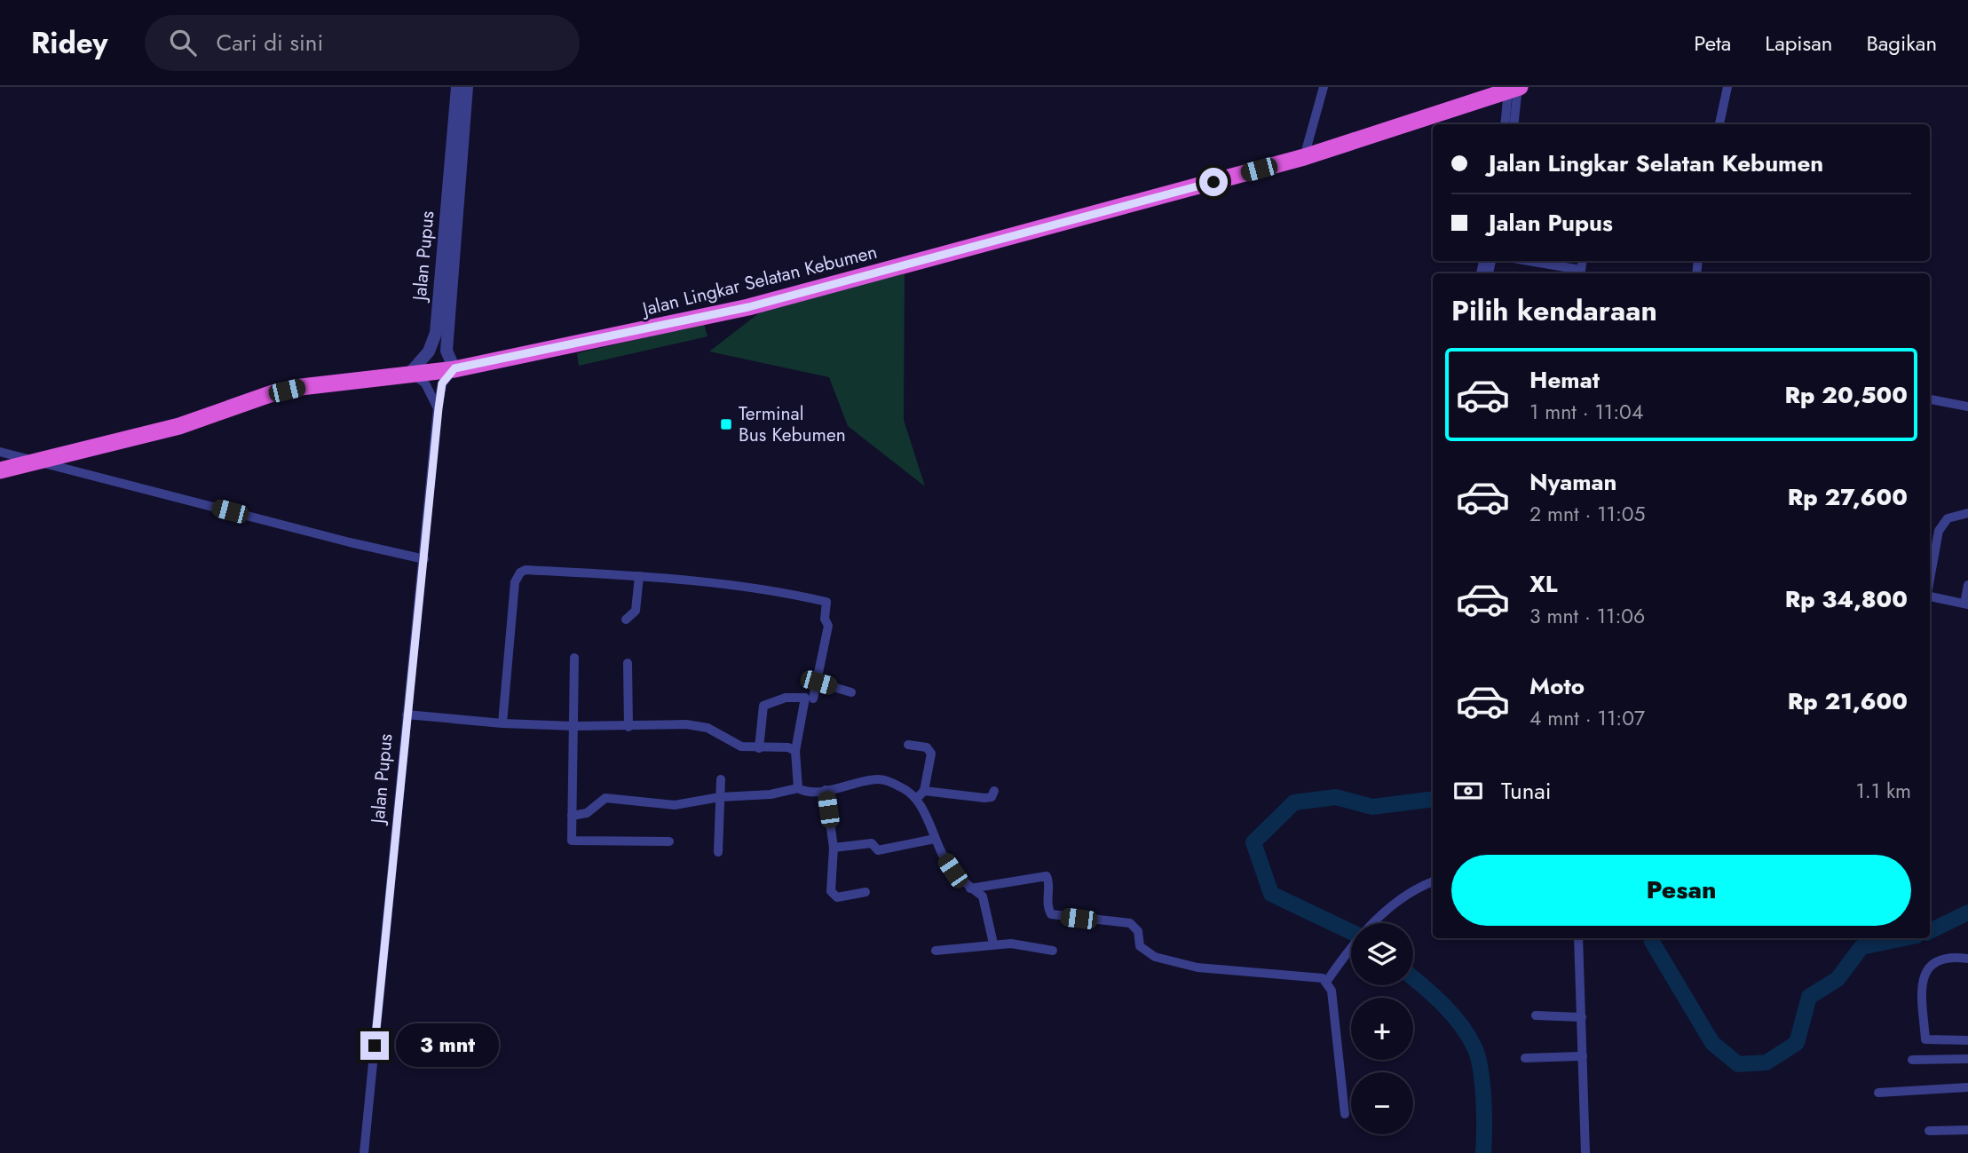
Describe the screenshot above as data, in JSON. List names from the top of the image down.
{
  "streets": {
    "highway": ["Jalan Lingkar Selatan Kebumen"],
    "street": ["Jalan Pupus"]
  },
  "crossings": [
    ["Jalan Pupus", "Jalan Lingkar Selatan Kebumen"]
  ],
  "places": {
    "transit": ["Terminal Bus Kebumen"]
  },
  "page": {
    "header": "Ridey",
    "search": "Cari di sini",
    "nav": ["Peta", "Lapisan", "Bagikan"],
    "banner": ["Jalan Lingkar Selatan Kebumen", "Jalan Pupus"],
    "heading": "Pilih kendaraan",
    "list": [
      {
        "name": "Hemat",
        "note": "1 mnt · 11:04",
        "value": "Rp 20,500"
      },
      {
        "name": "Nyaman",
        "note": "2 mnt · 11:05",
        "value": "Rp 27,600"
      },
      {
        "name": "XL",
        "note": "3 mnt · 11:06",
        "value": "Rp 34,800"
      },
      {
        "name": "Moto",
        "note": "4 mnt · 11:07",
        "value": "Rp 21,600"
      }
    ],
    "pay": ["Tunai", "1.1 km"],
    "buttons": "Pesan",
    "map_buttons": ["+", "−"],
    "bubble": "3 mnt"
  }
}
